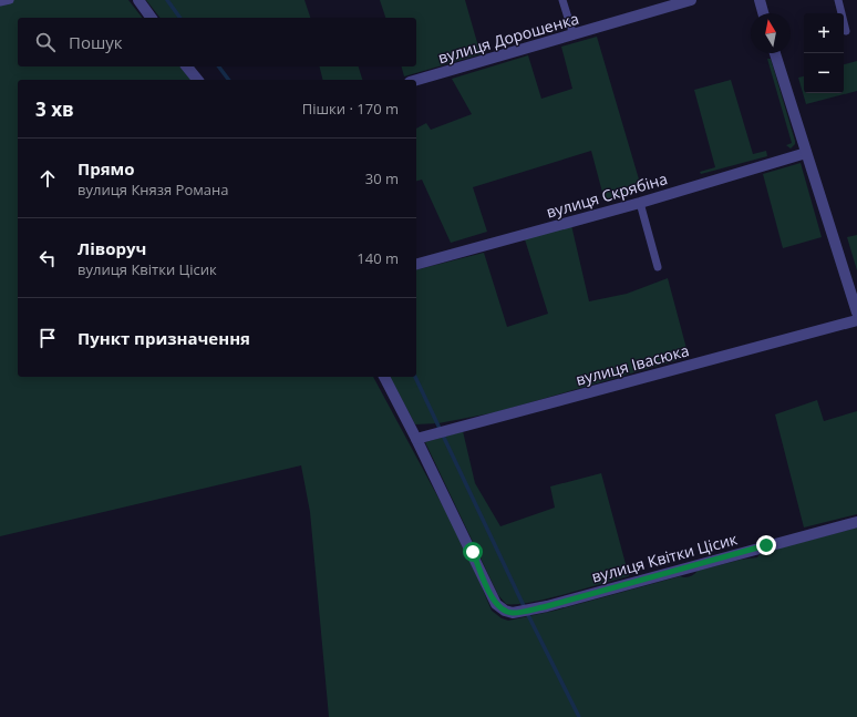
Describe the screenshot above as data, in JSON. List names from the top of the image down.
{
  "streets": {
    "street": [
      "вулиця Дорошенка",
      "вулиця Скрябіна",
      "вулиця Івасюка",
      "вулиця Квітки Цісик"
    ]
  },
  "crossings": [
    ["вулиця Івасюка", "вулиця Квітки Цісик"]
  ],
  "north": "top",
  "page": {
    "map_buttons": ["+", "−"],
    "search": "Пошук",
    "heading": ["3 хв", "Пішки · 170 m"],
    "list": [
      ["Прямо", "вулиця Князя Романа", "30 m"],
      ["Ліворуч", "вулиця Квітки Цісик", "140 m"],
      "Пункт призначення"
    ]
  }
}
